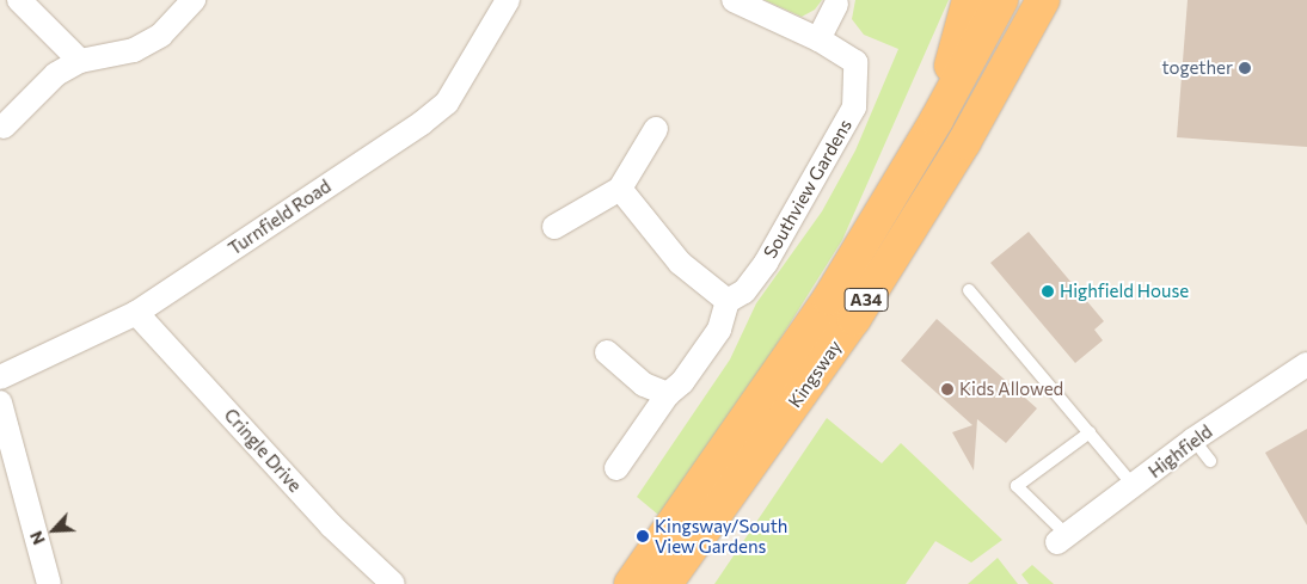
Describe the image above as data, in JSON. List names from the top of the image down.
{
  "streets": {
    "highway": ["A34", "Kingsway"],
    "street": [
      "Southview Gardens",
      "Turnfield Road",
      "Cringle Drive",
      "Highfield"
    ]
  },
  "crossings": [
    ["Turnfield Road", "Cringle Drive"]
  ],
  "places": [
    "together",
    "Highfield House",
    "Kids Allowed",
    "Kingsway/South View Gardens"
  ],
  "north": "bottom left"
}
